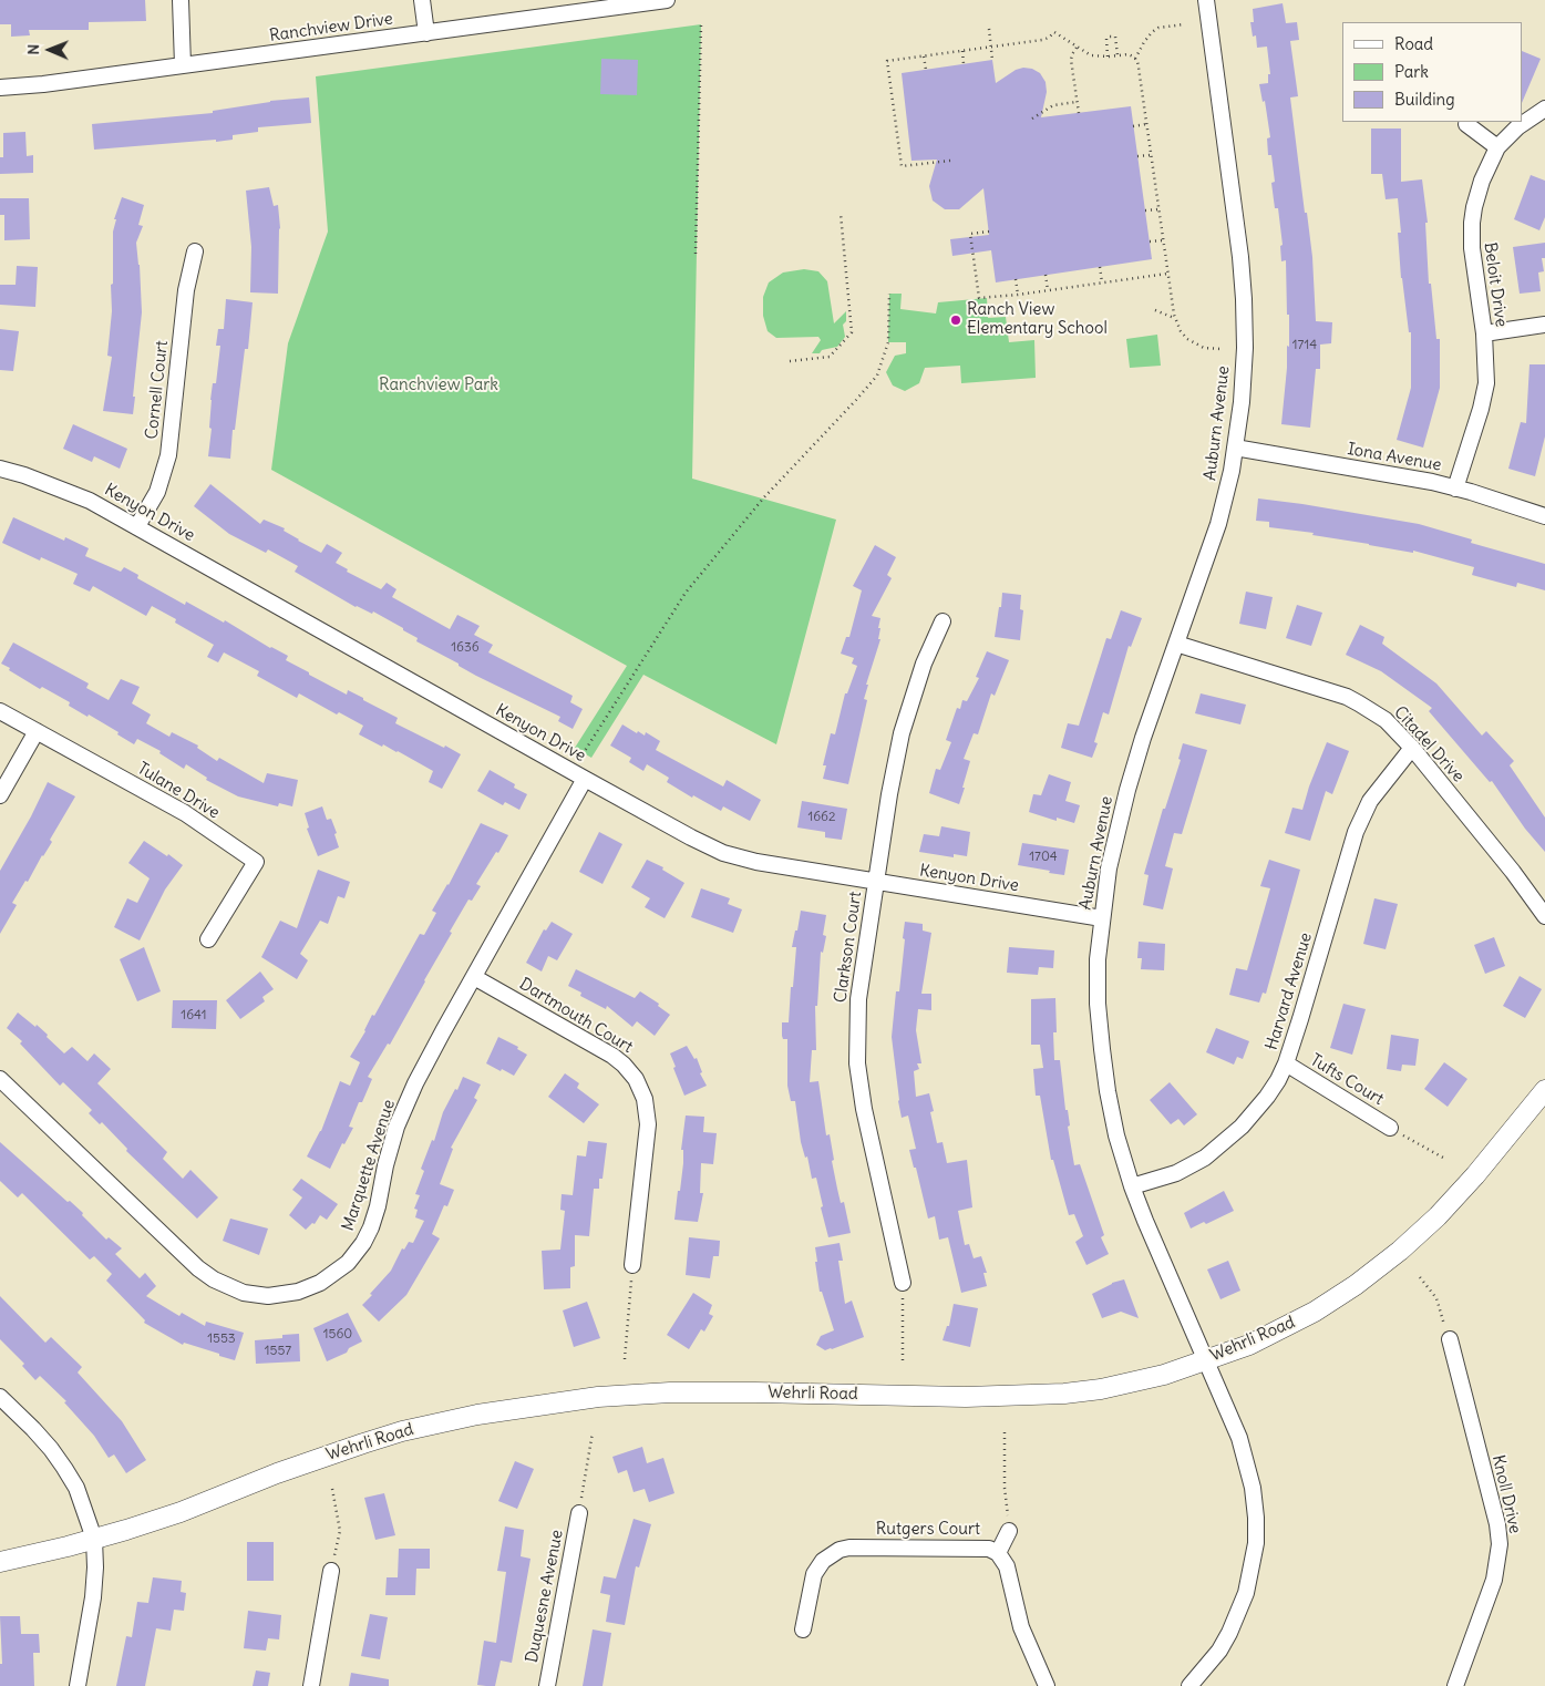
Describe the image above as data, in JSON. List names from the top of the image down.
{
  "streets": {
    "street": [
      "Ranchview Drive",
      "Beloit Drive",
      "Cornell Court",
      "Auburn Avenue",
      "Iona Avenue",
      "Kenyon Drive",
      "Citadel Drive",
      "Tulane Drive",
      "Clarkson Court",
      "Harvard Avenue",
      "Dartmouth Court",
      "Tufts Court",
      "Marquette Avenue",
      "Wehrli Road",
      "Knoll Drive",
      "Rutgers Court",
      "Duquesne Avenue"
    ]
  },
  "crossings": [
    ["Beloit Drive", "Iona Avenue"],
    ["Cornell Court", "Kenyon Drive"],
    ["Auburn Avenue", "Iona Avenue"],
    ["Auburn Avenue", "Kenyon Drive"],
    ["Auburn Avenue", "Citadel Drive"],
    ["Auburn Avenue", "Harvard Avenue"],
    ["Auburn Avenue", "Wehrli Road"],
    ["Kenyon Drive", "Clarkson Court"],
    ["Kenyon Drive", "Marquette Avenue"],
    ["Citadel Drive", "Harvard Avenue"],
    ["Harvard Avenue", "Tufts Court"],
    ["Dartmouth Court", "Marquette Avenue"]
  ],
  "parks": ["Ranchview Park"],
  "places": ["Ranch View Elementary School"],
  "house_numbers": [
    "1714",
    "1636",
    "1662",
    "1704",
    "1641",
    "1560",
    "1553",
    "1557"
  ],
  "legend": ["Road", "Park", "Building"],
  "north": "left"
}
